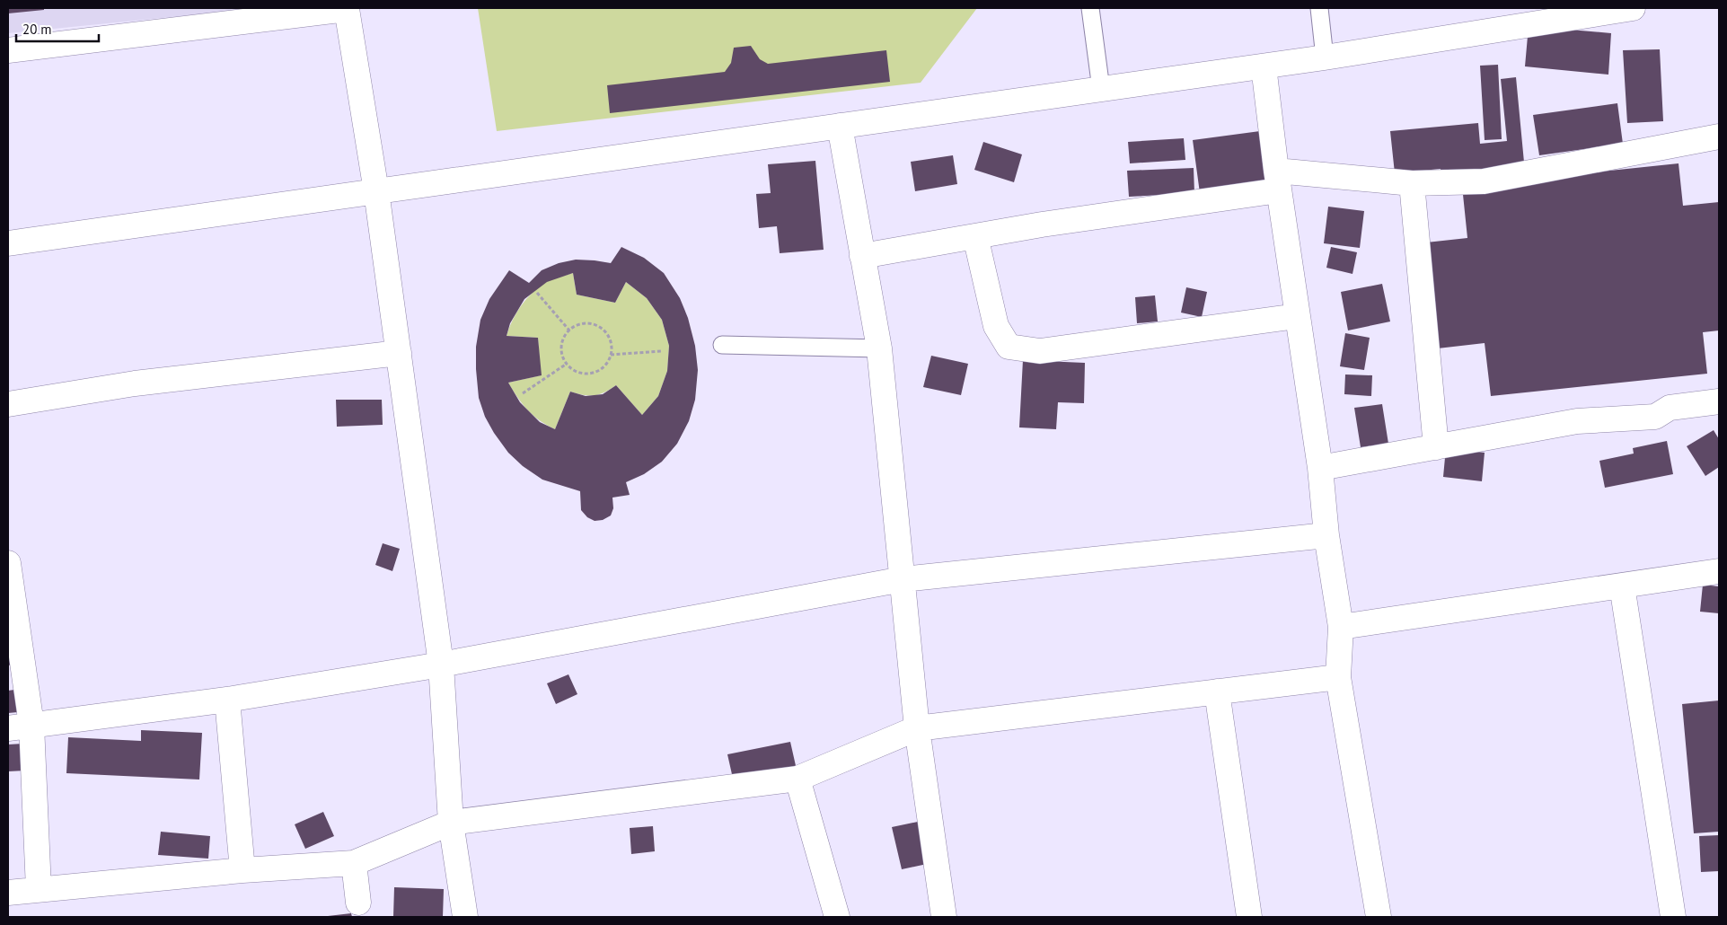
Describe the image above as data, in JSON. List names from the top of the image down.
{
  "scale_bar": "20 m"
}
